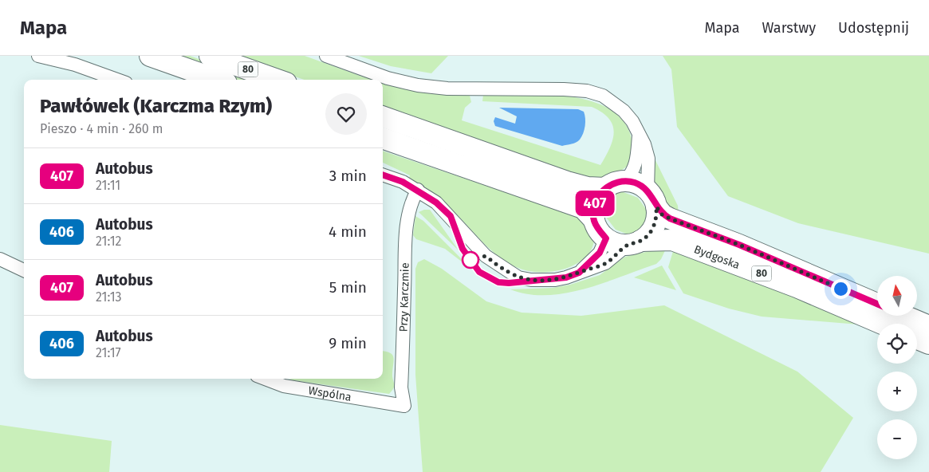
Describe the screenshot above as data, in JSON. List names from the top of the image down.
{
  "streets": {
    "main road": ["80", "Bydgoska"],
    "street": ["Przy Karczmie", "Wspólna"]
  },
  "crossings": [
    ["80", "Bydgoska"],
    ["Przy Karczmie", "Wspólna"]
  ],
  "lines": ["bus line 407"],
  "north": "top",
  "page": {
    "header": "Mapa",
    "nav": ["Mapa", "Warstwy", "Udostępnij"],
    "on_map": "407",
    "heading": ["Pawłówek (Karczma Rzym)", "Pieszo · 4 min · 260 m"],
    "list": [
      {
        "mark": "407",
        "name": "Autobus",
        "note": "21:11",
        "value": "3 min"
      },
      {
        "mark": "406",
        "name": "Autobus",
        "note": "21:12",
        "value": "4 min"
      },
      {
        "mark": "407",
        "name": "Autobus",
        "note": "21:13",
        "value": "5 min"
      },
      {
        "mark": "406",
        "name": "Autobus",
        "note": "21:17",
        "value": "9 min"
      }
    ],
    "map_buttons": ["+", "−"]
  }
}
